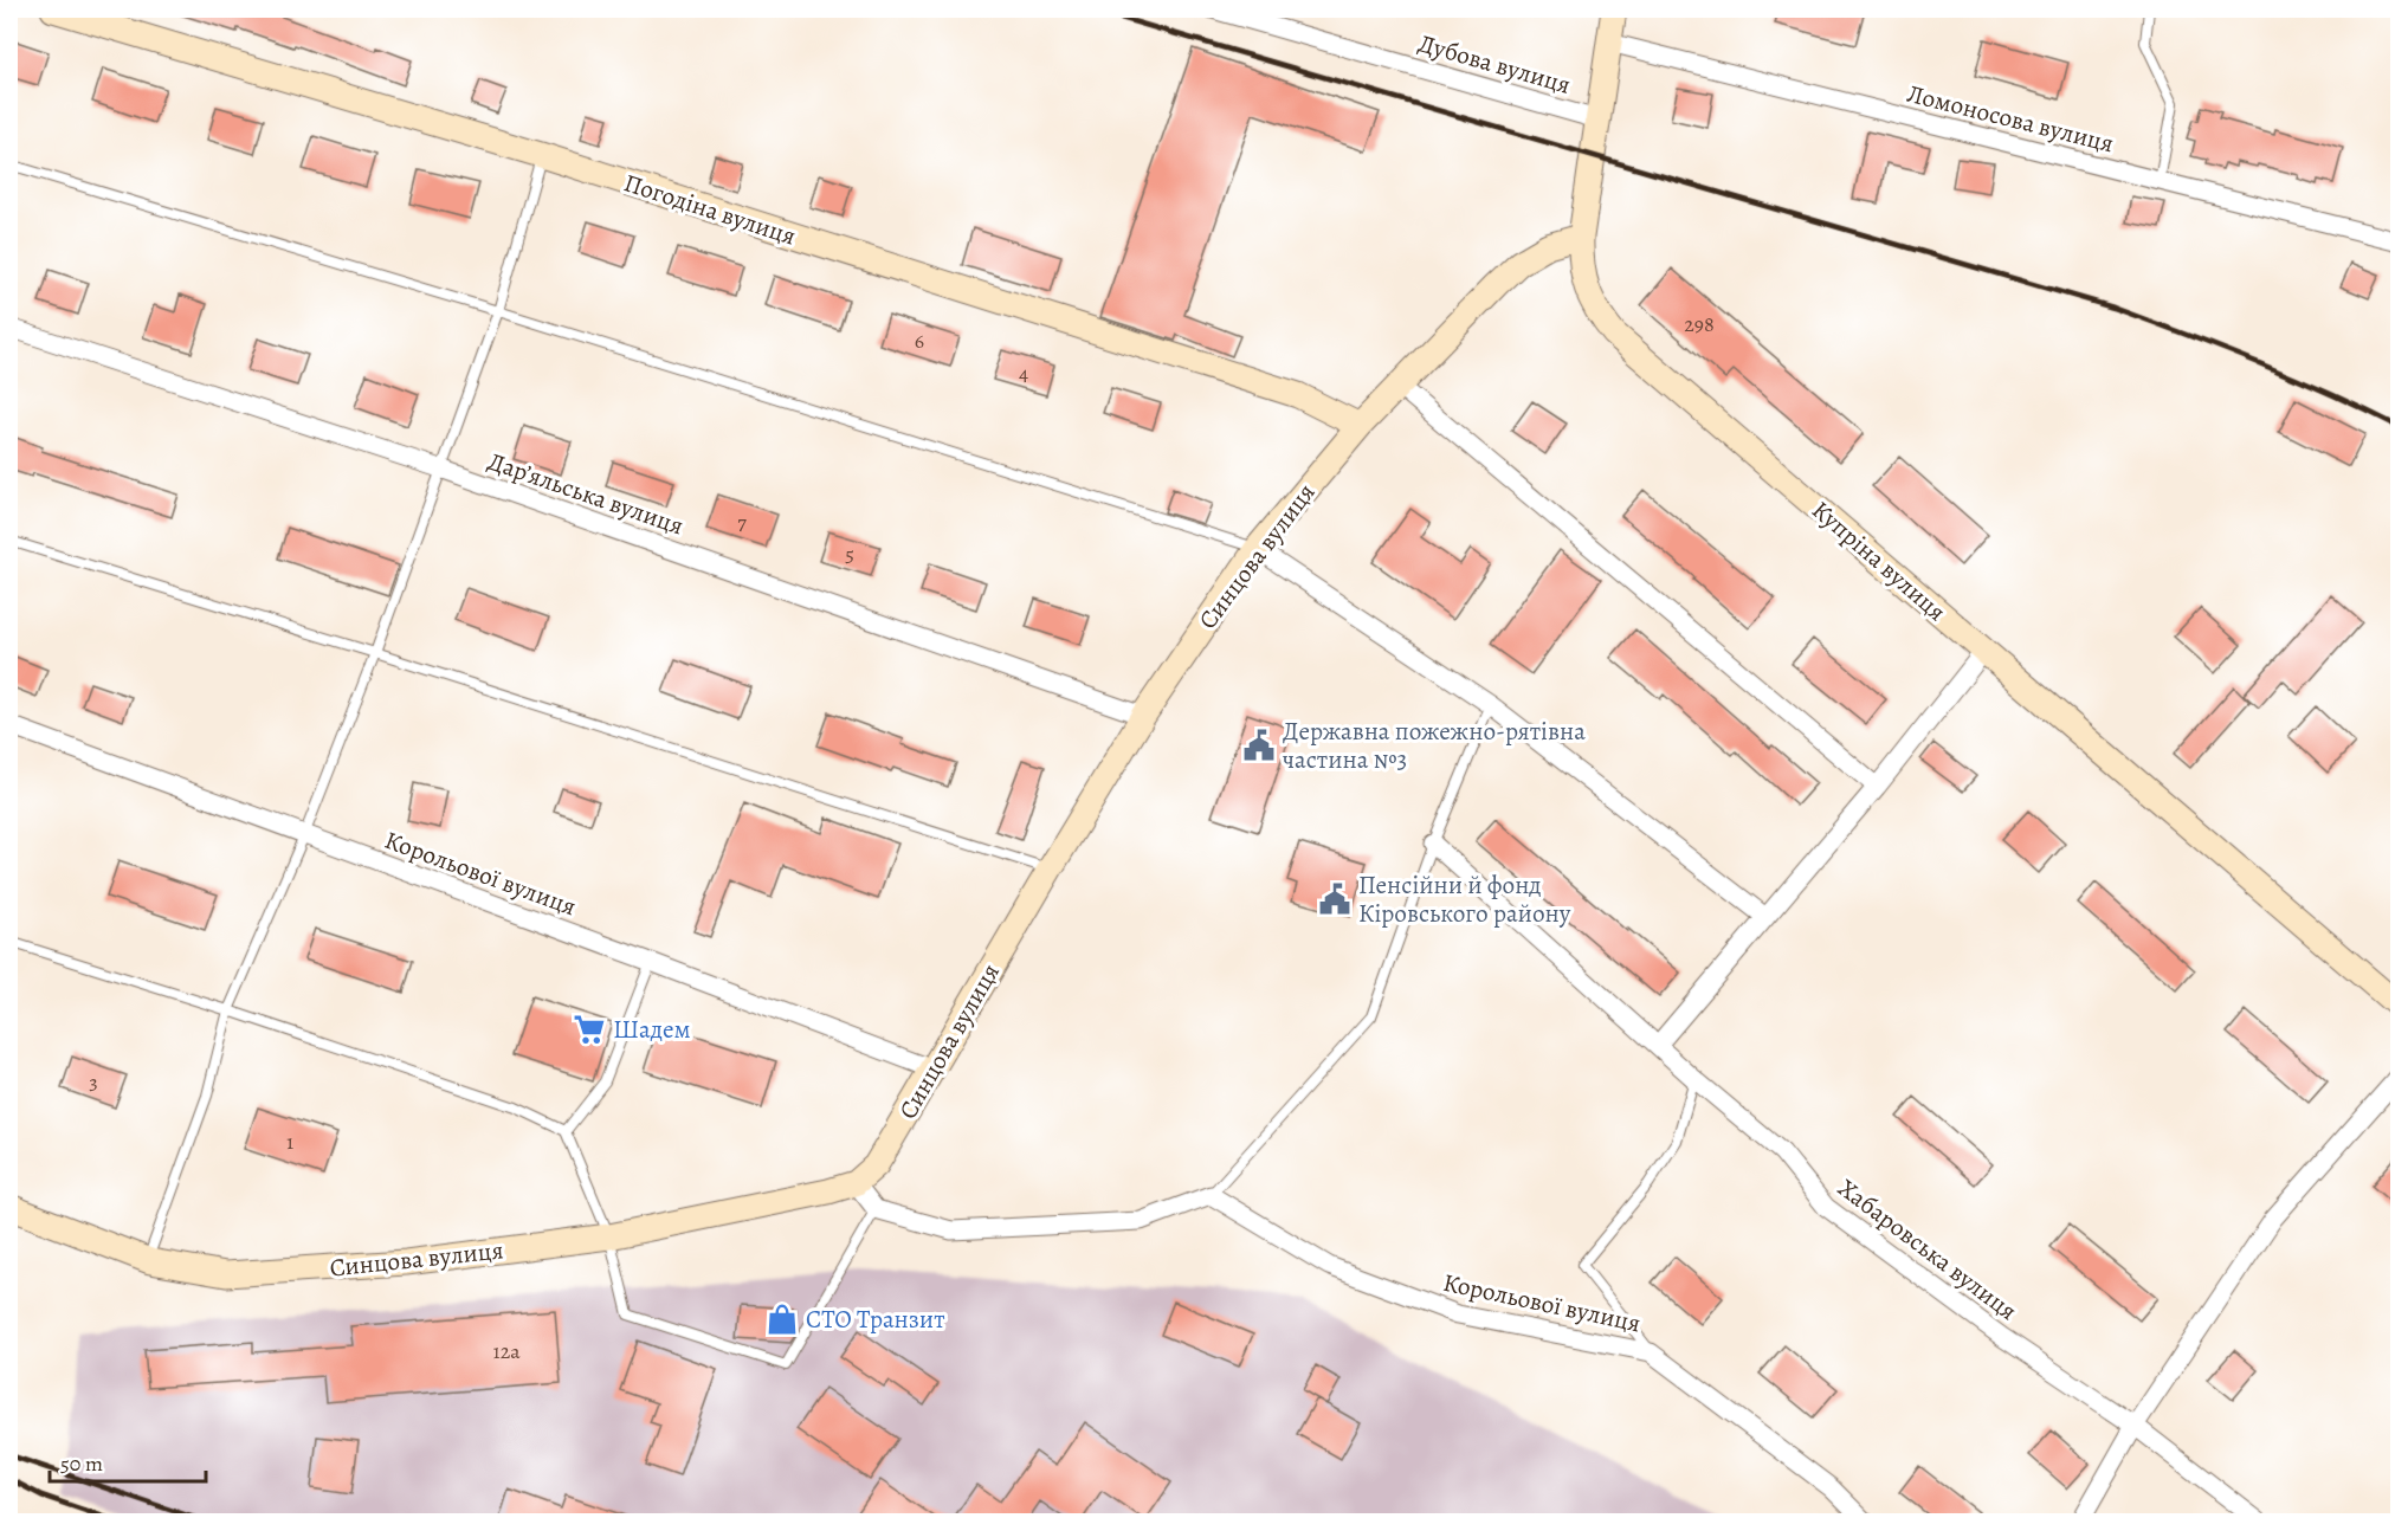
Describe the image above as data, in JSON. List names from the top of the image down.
{
  "streets": {
    "street": [
      "Дубова вулиця",
      "Ломоносова вулиця",
      "Погодіна вулиця",
      "Дар’яльська вулиця",
      "Синцова вулиця",
      "Купріна вулиця",
      "Корольової вулиця",
      "Хабаровська вулиця"
    ]
  },
  "crossings": [
    ["Дубова вулиця", "Купріна вулиця"],
    ["Ломоносова вулиця", "Купріна вулиця"],
    ["Погодіна вулиця", "Синцова вулиця"],
    ["Дар’яльська вулиця", "Синцова вулиця"],
    ["Синцова вулиця", "Купріна вулиця"],
    ["Синцова вулиця", "Корольової вулиця"]
  ],
  "places": {
    "public building": ["Державна пожежно-рятівна частина №3", "Пенсійни й фонд Кіровського району"],
    "supermarket": ["Шадем"],
    "shop": ["СТО Транзит"]
  },
  "house_numbers": [
    "298",
    "6",
    "4",
    "7",
    "5",
    "3",
    "1",
    "12а"
  ],
  "scale_bar": "50 m"
}
